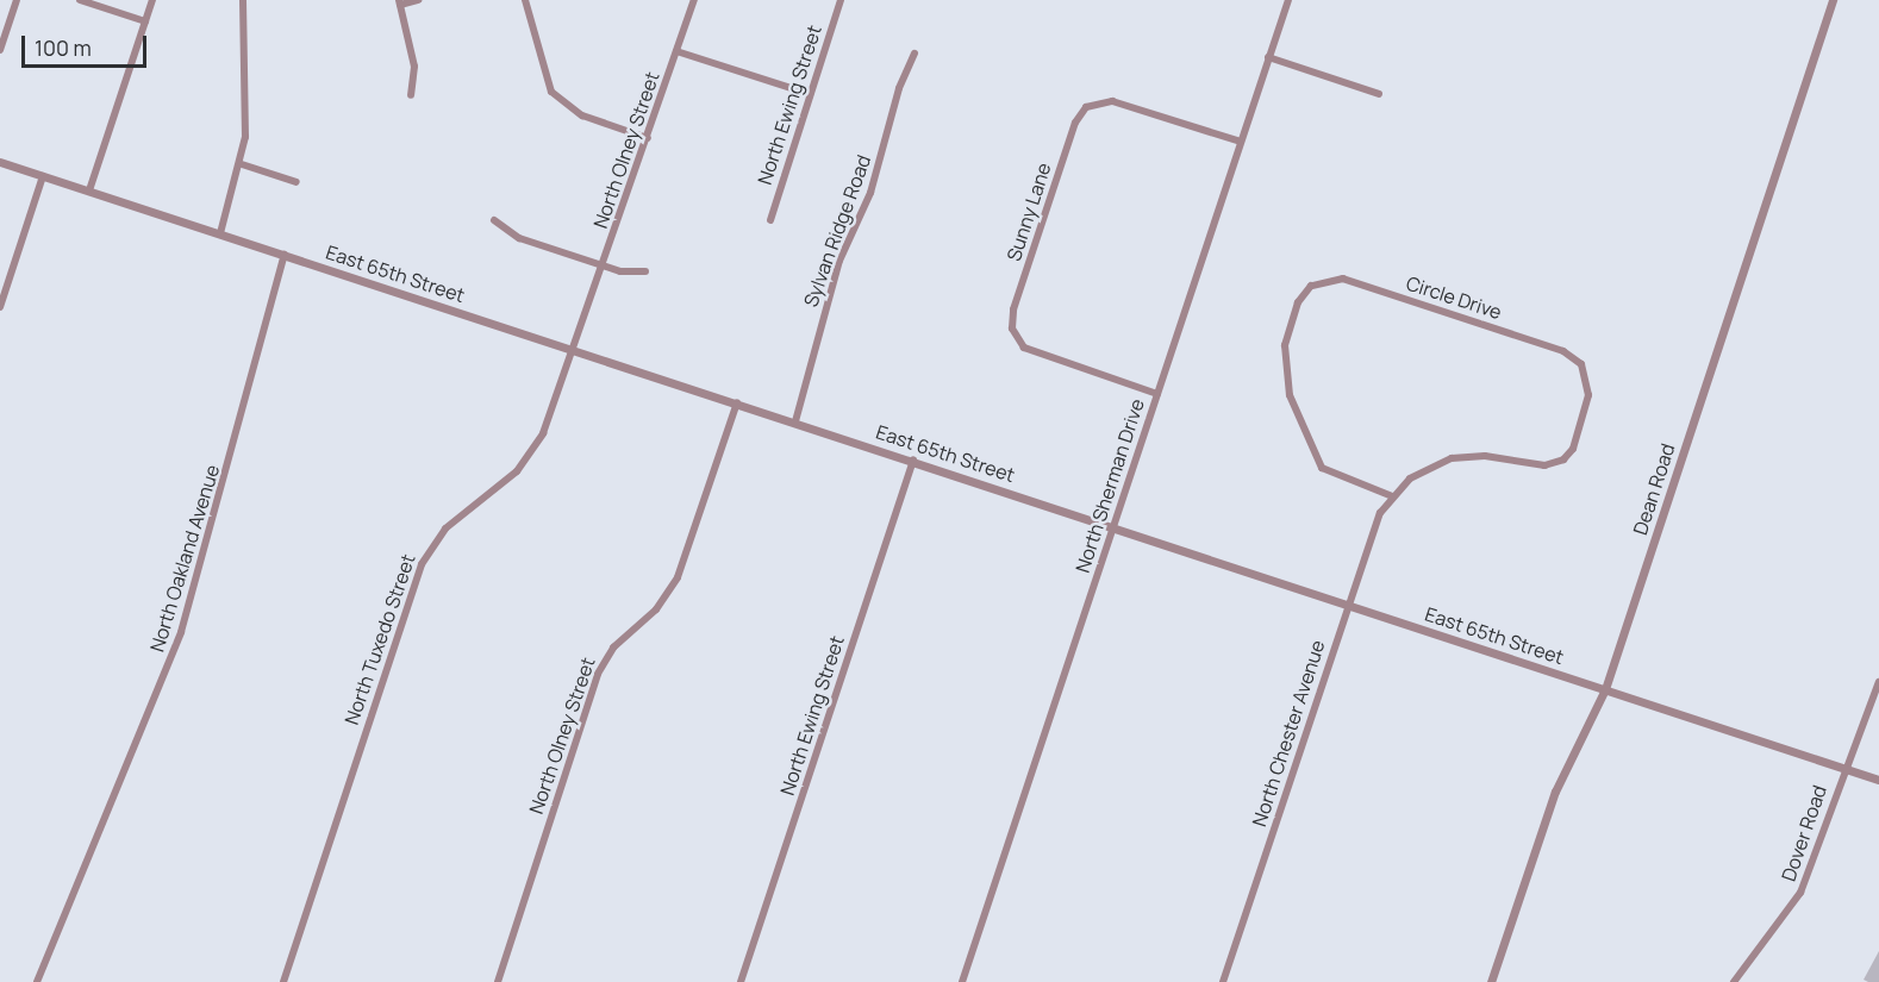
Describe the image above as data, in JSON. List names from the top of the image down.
{
  "streets": {
    "street": [
      "North Ewing Street",
      "North Olney Street",
      "Sunny Lane",
      "Sylvan Ridge Road",
      "East 65th Street",
      "Circle Drive",
      "North Sherman Drive",
      "Dean Road",
      "North Oakland Avenue",
      "North Tuxedo Street",
      "North Chester Avenue",
      "Dover Road"
    ]
  },
  "crossings": [
    ["North Ewing Street", "East 65th Street"],
    ["North Olney Street", "East 65th Street"],
    ["North Olney Street", "North Tuxedo Street"],
    ["Sunny Lane", "North Sherman Drive"],
    ["Sylvan Ridge Road", "East 65th Street"],
    ["East 65th Street", "North Sherman Drive"],
    ["East 65th Street", "Dean Road"],
    ["East 65th Street", "North Oakland Avenue"],
    ["East 65th Street", "North Tuxedo Street"],
    ["East 65th Street", "North Chester Avenue"],
    ["East 65th Street", "Dover Road"],
    ["Circle Drive", "North Chester Avenue"]
  ],
  "scale_bar": "100 m"
}
